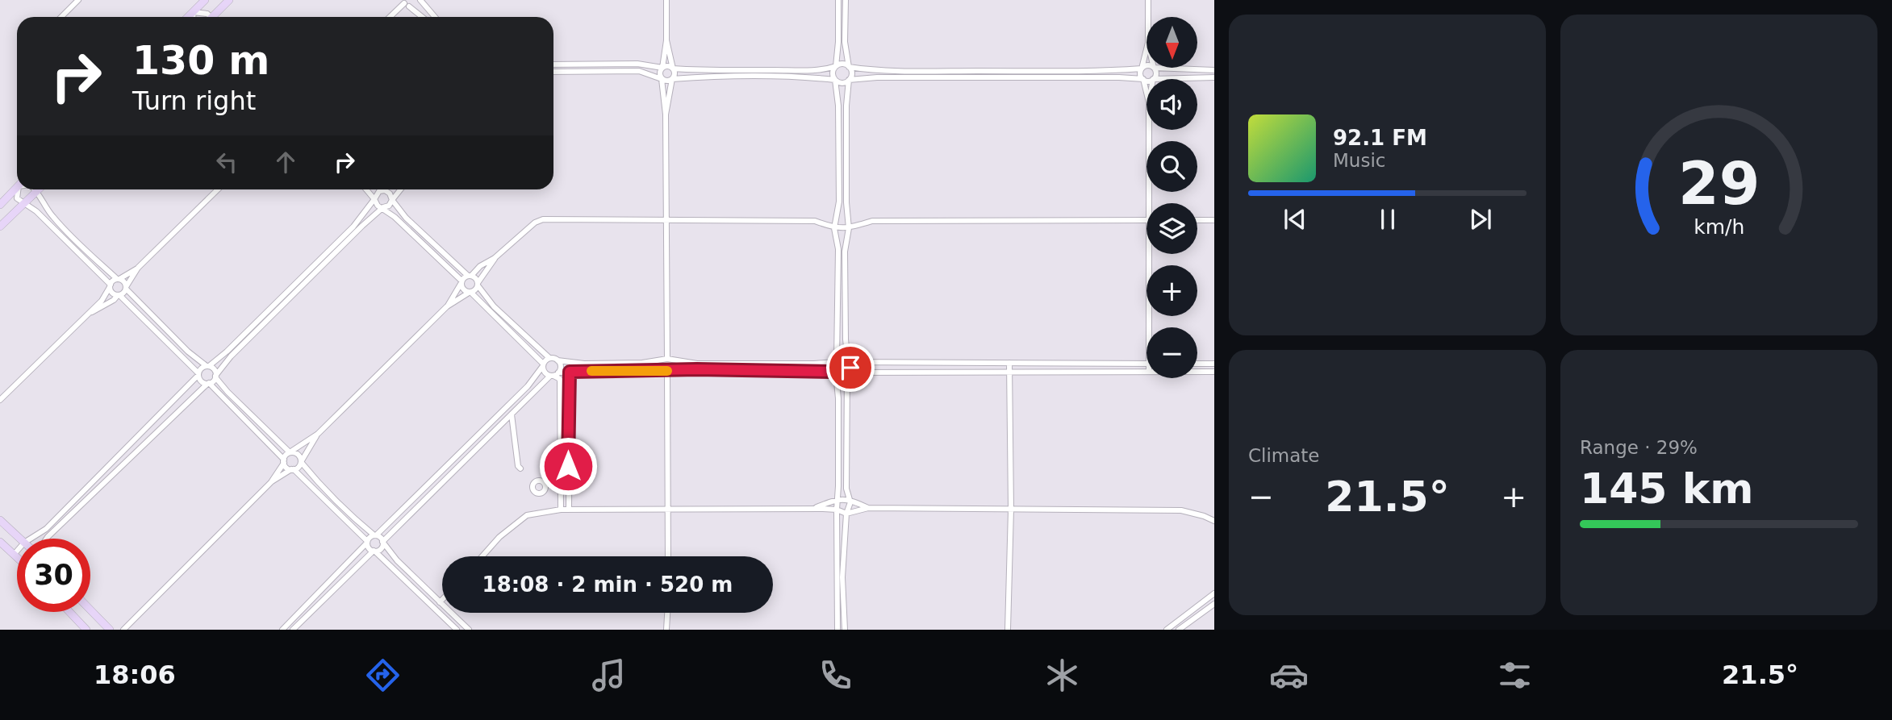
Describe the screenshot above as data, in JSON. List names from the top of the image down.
{
  "north": "bottom",
  "page": {
    "map_buttons": ["+", "−"],
    "turn": ["130 m", "Turn right"],
    "song": ["92.1 FM", "Music"],
    "tile": [
      "Climate",
      ["Range · 29%", "145 km"]
    ],
    "heat": ["−", "21.5°", "+"],
    "limit": "30",
    "trip": "18:08 · 2 min · 520 m",
    "tabs": ["18:06", "21.5°"],
    "gauge": ["29", "km/h"]
  }
}
